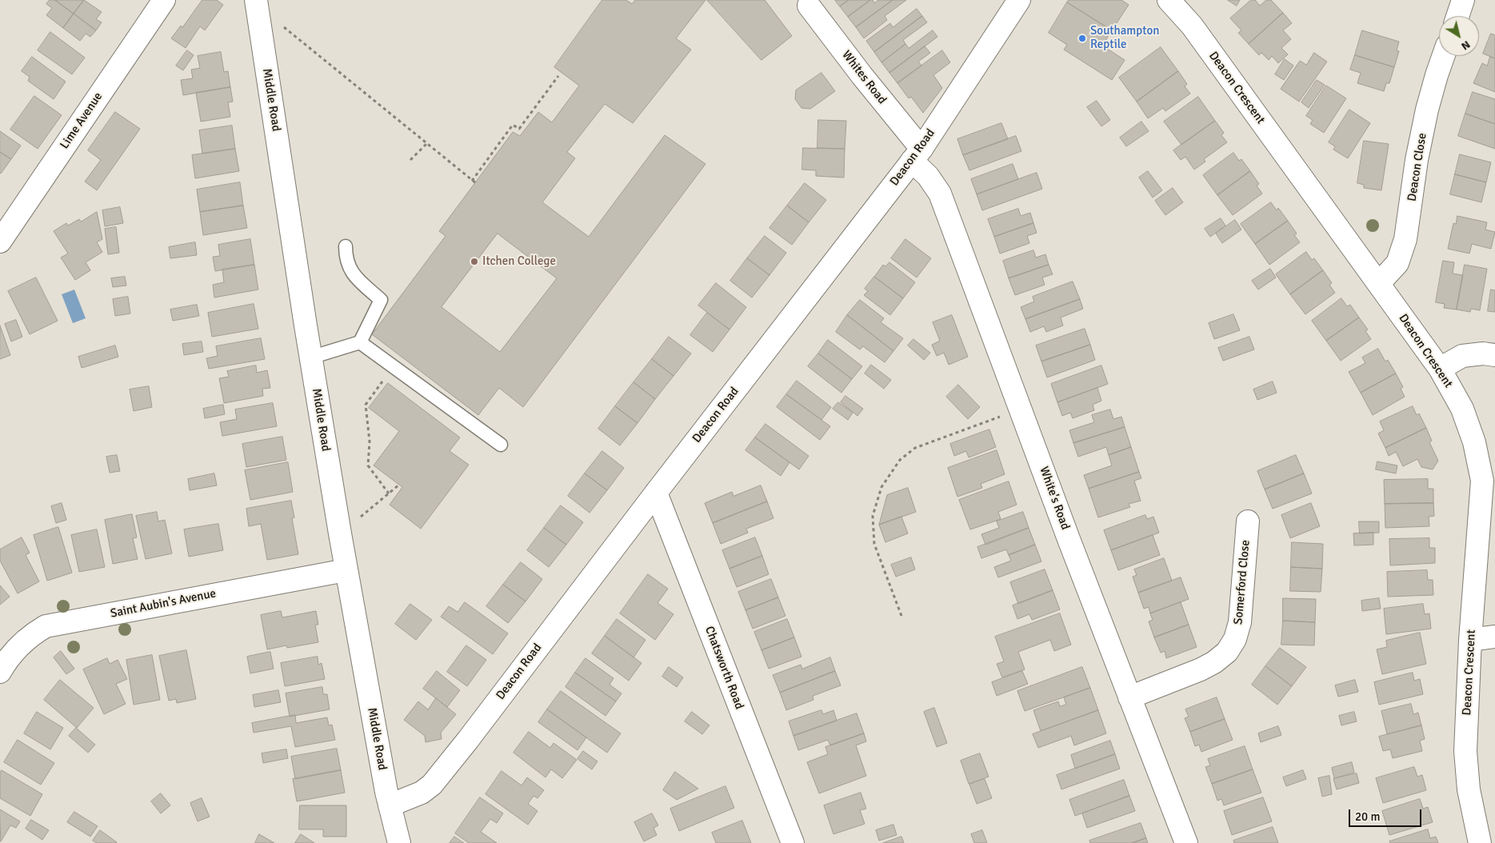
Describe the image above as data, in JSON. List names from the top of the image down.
{
  "streets": {
    "street": [
      "Whites Road",
      "Deacon Crescent",
      "Middle Road",
      "Lime Avenue",
      "Deacon Road",
      "Deacon Close",
      "White's Road",
      "Somerford Close",
      "Saint Aubin's Avenue",
      "Chatsworth Road"
    ]
  },
  "crossings": [
    ["Whites Road", "Deacon Road"],
    ["Whites Road", "White's Road"],
    ["Deacon Crescent", "Deacon Close"],
    ["Middle Road", "Deacon Road"],
    ["Middle Road", "Saint Aubin's Avenue"],
    ["Deacon Road", "White's Road"],
    ["Deacon Road", "Chatsworth Road"],
    ["White's Road", "Somerford Close"]
  ],
  "places": ["Southampton Reptile", "Itchen College"],
  "scale_bar": "20 m",
  "north": "bottom right"
}
